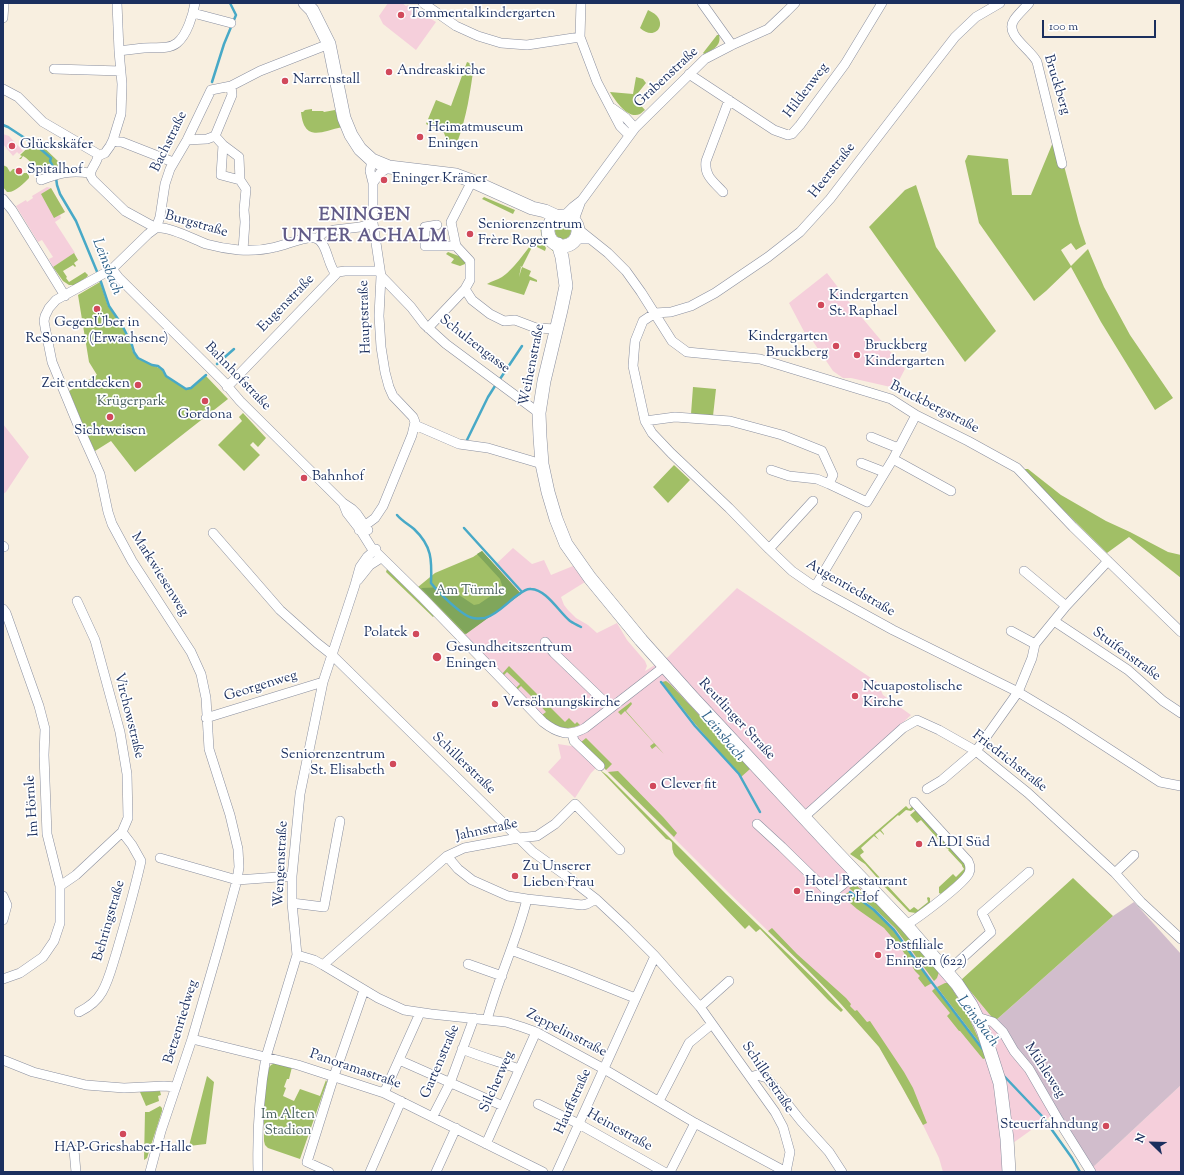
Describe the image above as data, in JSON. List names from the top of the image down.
{
  "streets": {
    "main road": ["Weihenstraße", "Reutlinger Straße"],
    "street": [
      "Grabenstraße",
      "Bruckberg",
      "Hildenweg",
      "Bachstraße",
      "Heerstraße",
      "Burgstraße",
      "Eugenstraße",
      "Hauptstraße",
      "Schulzengasse",
      "Bahnhofstraße",
      "Bruckbergstraße",
      "Markwiesenweg",
      "Augenriedstraße",
      "Stuifenstraße",
      "Georgenweg",
      "Virchowstraße",
      "Friedrichstraße",
      "Schillerstraße",
      "Im Hörnle",
      "Jahnstraße",
      "Wengenstraße",
      "Behringstraße",
      "Betzenriedweg",
      "Zeppelinstraße",
      "Gartenstraße",
      "Panoramastraße",
      "Mühleweg",
      "Silcherweg",
      "Hauffstraße",
      "Heinestraße"
    ]
  },
  "crossings": [
    ["Grabenstraße", "Hildenweg"],
    ["Grabenstraße", "Weihenstraße"],
    ["Grabenstraße", "Bruckbergstraße"],
    ["Bachstraße", "Burgstraße"],
    ["Bachstraße", "Markwiesenweg"],
    ["Heerstraße", "Bruckbergstraße"],
    ["Heerstraße", "Augenriedstraße"],
    ["Burgstraße", "Hauptstraße"],
    ["Burgstraße", "Markwiesenweg"],
    ["Eugenstraße", "Hauptstraße"],
    ["Eugenstraße", "Schulzengasse"],
    ["Eugenstraße", "Bahnhofstraße"],
    ["Hauptstraße", "Schulzengasse"],
    ["Schulzengasse", "Weihenstraße"],
    ["Weihenstraße", "Bruckbergstraße"],
    ["Weihenstraße", "Reutlinger Straße"],
    ["Bahnhofstraße", "Markwiesenweg"],
    ["Bahnhofstraße", "Wengenstraße"],
    ["Bruckbergstraße", "Augenriedstraße"],
    ["Markwiesenweg", "Georgenweg"],
    ["Markwiesenweg", "Betzenriedweg"],
    ["Georgenweg", "Wengenstraße"],
    ["Virchowstraße", "Im Hörnle"],
    ["Virchowstraße", "Behringstraße"],
    ["Reutlinger Straße", "Friedrichstraße"],
    ["Reutlinger Straße", "Mühleweg"],
    ["Schillerstraße", "Jahnstraße"],
    ["Schillerstraße", "Wengenstraße"],
    ["Schillerstraße", "Zeppelinstraße"],
    ["Schillerstraße", "Hauffstraße"],
    ["Jahnstraße", "Zeppelinstraße"],
    ["Wengenstraße", "Zeppelinstraße"],
    ["Wengenstraße", "Panoramastraße"],
    ["Betzenriedweg", "Panoramastraße"],
    ["Zeppelinstraße", "Gartenstraße"],
    ["Zeppelinstraße", "Silcherweg"],
    ["Zeppelinstraße", "Hauffstraße"],
    ["Gartenstraße", "Panoramastraße"],
    ["Panoramastraße", "Silcherweg"],
    ["Hauffstraße", "Heinestraße"]
  ],
  "districts": ["ENINGEN UNTER ACHALM"],
  "water": ["Leinsbach"],
  "parks": ["Krügerpark", "Am Türmle", "Im Alten Stadion"],
  "places": [
    "Tommentalkindergarten",
    "Andreaskirche",
    "Narrenstall",
    "Heimatmuseum Eningen",
    "Glückskäfer",
    "Spitalhof",
    "Eninger Krämer",
    "Seniorenzentrum Frère Roger",
    "Kindergarten St. Raphael",
    "GegenÜber in ReSonanz (Erwachsene)",
    "Kindergarten Bruckberg",
    "Bruckberg Kindergarten",
    "Zeit entdecken",
    "Gordona",
    "Sichtweisen",
    "Bahnhof",
    "Polatek",
    "Gesundheitszentrum Eningen",
    "Neuapostolische Kirche",
    "Versöhnungskirche",
    "Seniorenzentrum St. Elisabeth",
    "Clever fit",
    "ALDI Süd",
    "Zu Unserer Lieben Frau",
    "Hotel Restaurant Eninger Hof",
    "Postfiliale Eningen (622)",
    "Steuerfahndung",
    "HAP-Grieshaber-Halle"
  ],
  "scale_bar": "100 m",
  "north": "top left"
}
